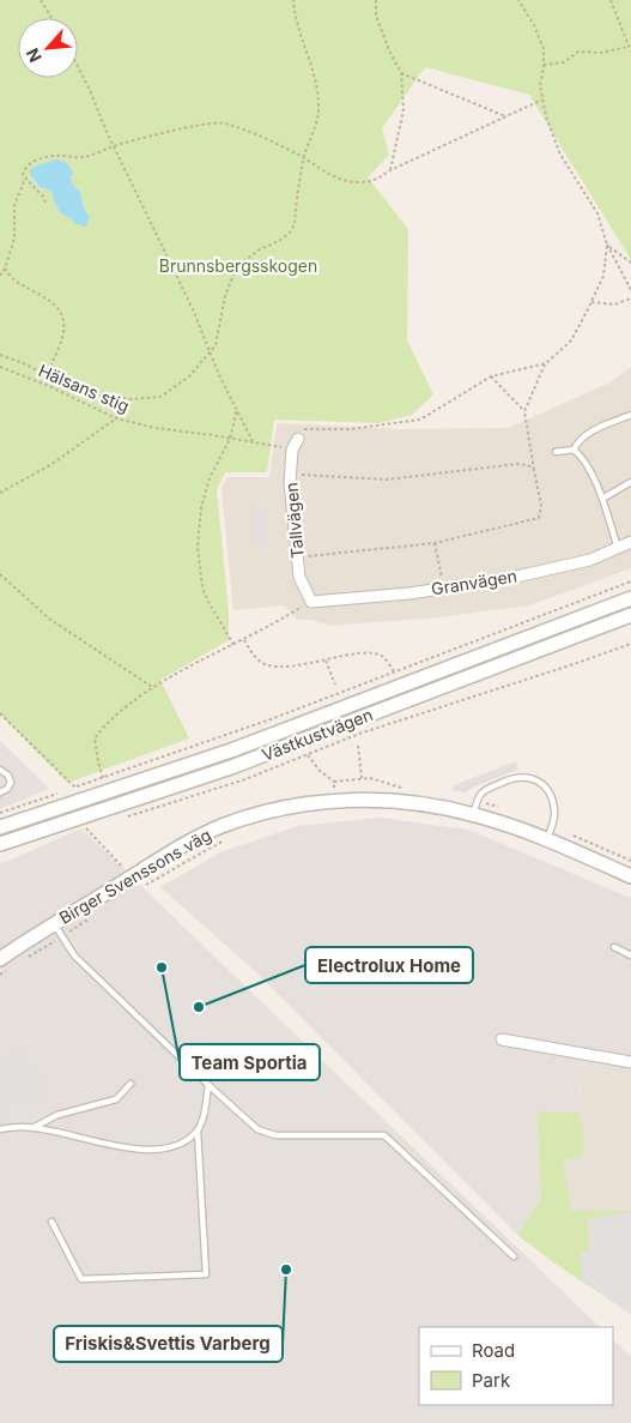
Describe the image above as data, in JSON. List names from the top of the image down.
{
  "streets": {
    "street": [
      "Tallvägen",
      "Granvägen",
      "Västkustvägen",
      "Birger Svenssons väg"
    ],
    "path": ["Hälsans stig"]
  },
  "crossings": [
    ["Hälsans stig", "Tallvägen"],
    ["Tallvägen", "Granvägen"]
  ],
  "parks": ["Brunnsbergsskogen"],
  "places": ["Team Sportia", "Electrolux Home", "Friskis&Svettis Varberg"],
  "legend": ["Road", "Park"],
  "north": "bottom left"
}
